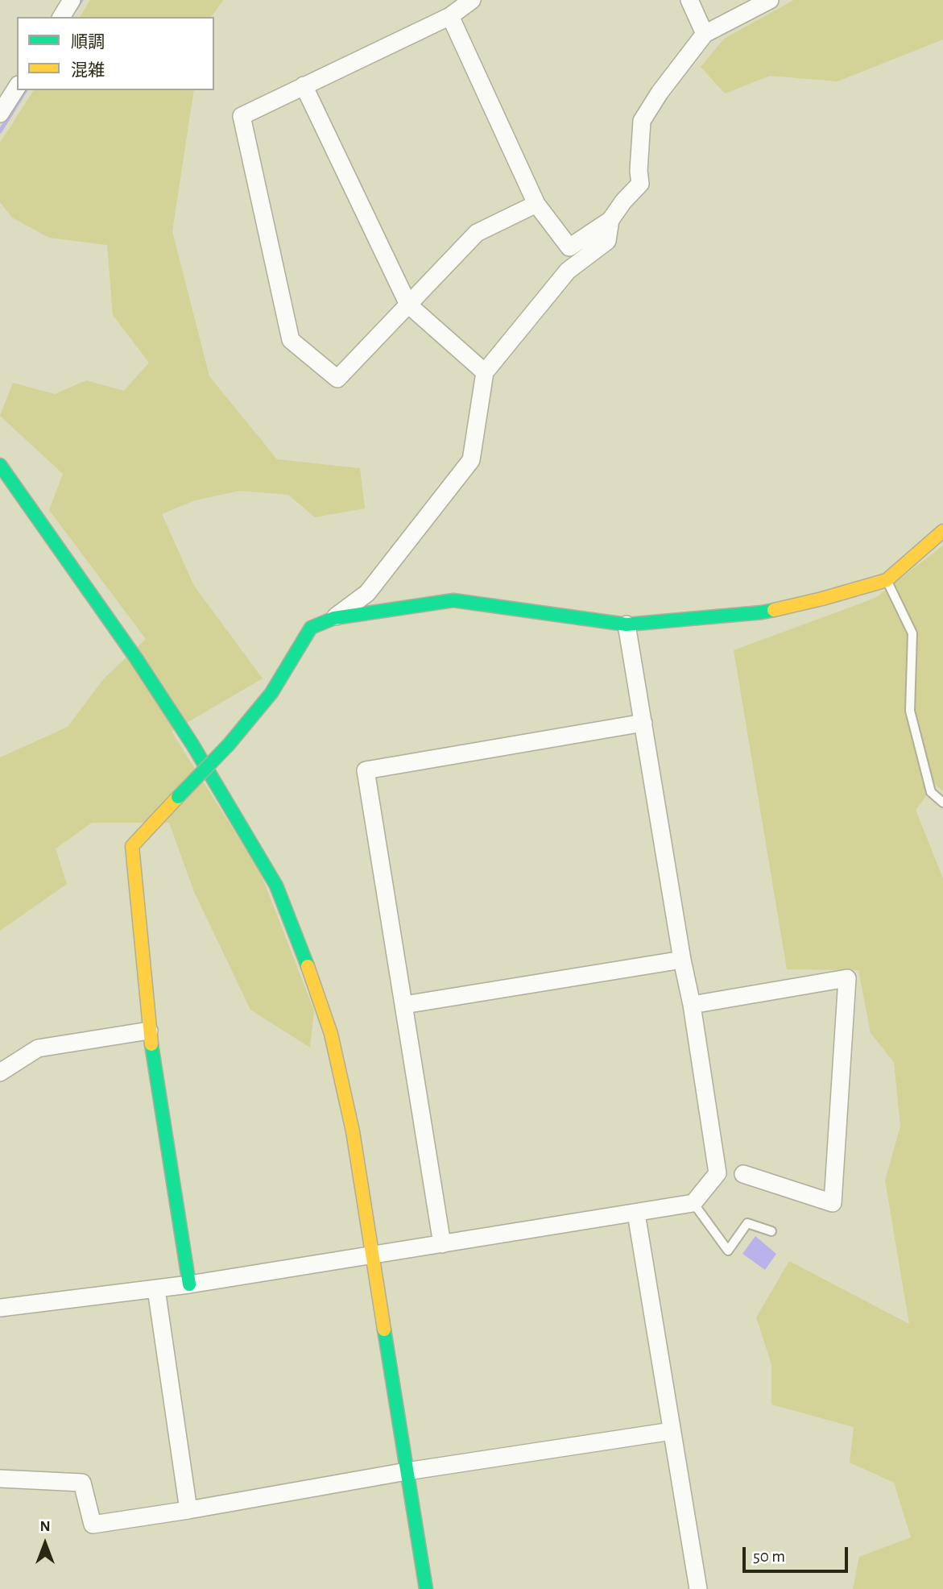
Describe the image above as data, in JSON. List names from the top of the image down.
{
  "legend": ["順調", "混雑"],
  "scale_bar": "50 m",
  "north": "top"
}
